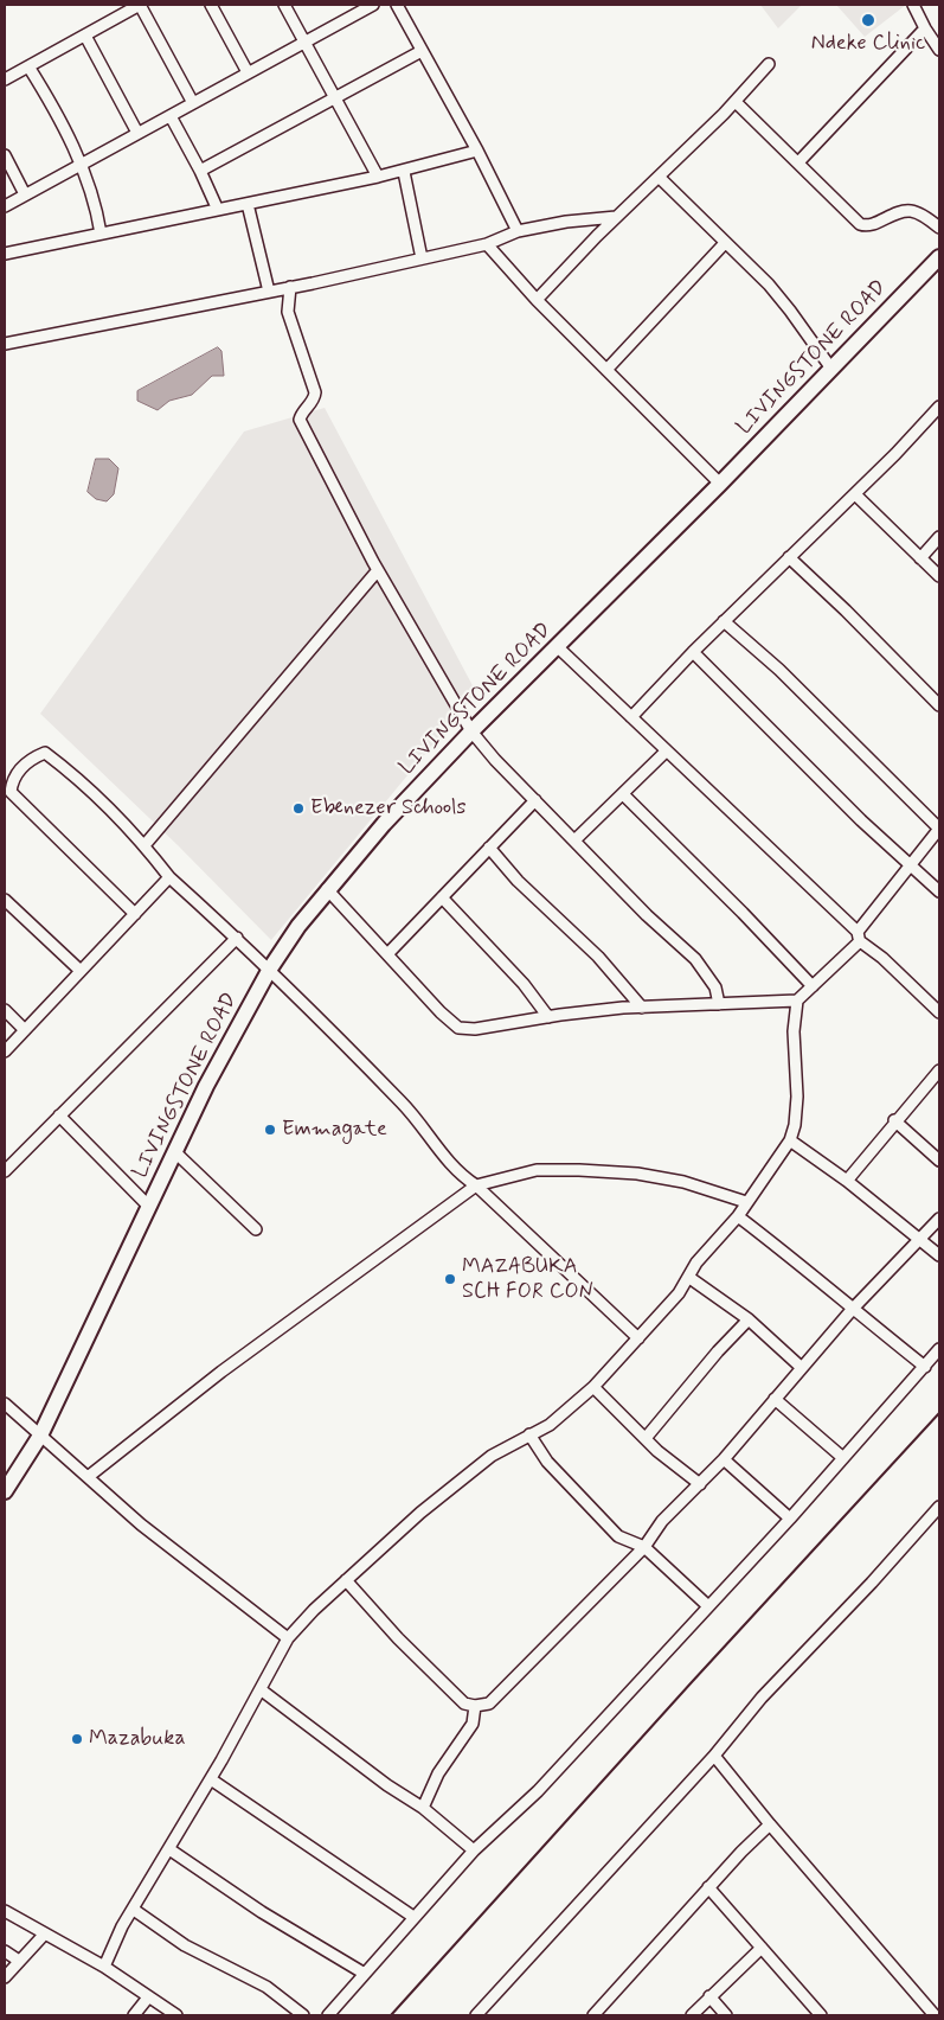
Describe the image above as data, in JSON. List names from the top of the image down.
{
  "streets": {
    "highway": ["LIVINGSTONE ROAD"]
  },
  "places": [
    "Ndeke Clinic",
    "Ebenezer Schools",
    "Emmagate",
    "MAZABUKA SCH FOR CON",
    "Mazabuka"
  ]
}
